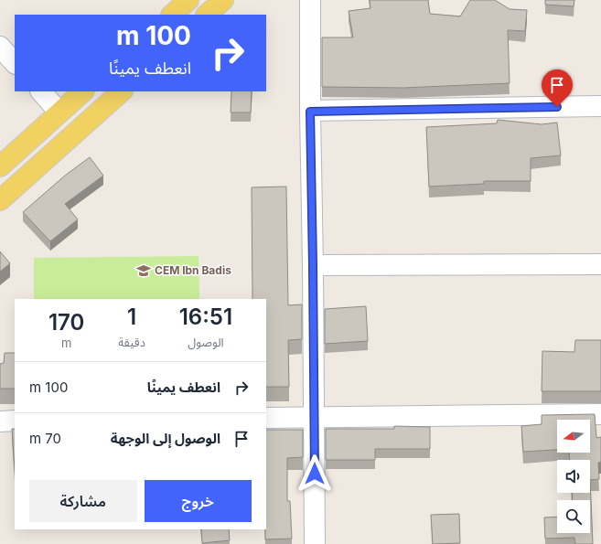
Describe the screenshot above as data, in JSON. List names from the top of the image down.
{
  "places": {
    "school or university": ["CEM Ibn Badis"]
  },
  "north": "left",
  "page": {
    "turn": ["100 m", "انعطف يمينًا"],
    "eta": [
      "16:51",
      "الوصول",
      "1",
      "دقيقة",
      "170",
      "m"
    ],
    "list": [
      {
        "name": "انعطف يمينًا",
        "value": "100 m"
      },
      {
        "name": "الوصول إلى الوجهة",
        "value": "70 m"
      }
    ],
    "buttons": ["خروج", "مشاركة"]
  }
}
